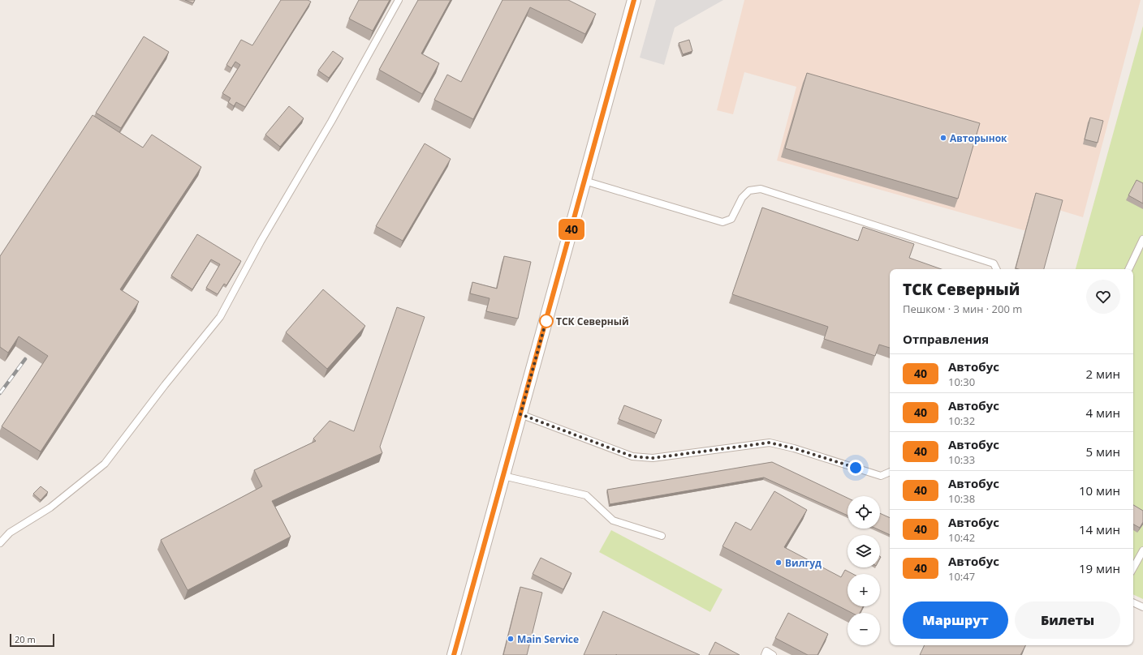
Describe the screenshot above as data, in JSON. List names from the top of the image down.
{
  "places": [
    "Авторынок",
    "ТСК Северный",
    "Вилгуд",
    "Main Service"
  ],
  "lines": ["bus line 40"],
  "scale_bar": "20 m",
  "page": {
    "on_map": "40",
    "heading": [
      ["ТСК Северный", "Пешком · 3 мин · 200 m"],
      "Отправления"
    ],
    "list": [
      {
        "mark": "40",
        "name": "Автобус",
        "note": "10:30",
        "value": "2 мин"
      },
      {
        "mark": "40",
        "name": "Автобус",
        "note": "10:32",
        "value": "4 мин"
      },
      {
        "mark": "40",
        "name": "Автобус",
        "note": "10:33",
        "value": "5 мин"
      },
      {
        "mark": "40",
        "name": "Автобус",
        "note": "10:38",
        "value": "10 мин"
      },
      {
        "mark": "40",
        "name": "Автобус",
        "note": "10:42",
        "value": "14 мин"
      },
      {
        "mark": "40",
        "name": "Автобус",
        "note": "10:47",
        "value": "19 мин"
      }
    ],
    "map_buttons": ["+", "−"],
    "buttons": ["Маршрут", "Билеты"],
    "scale": "20 m"
  }
}
